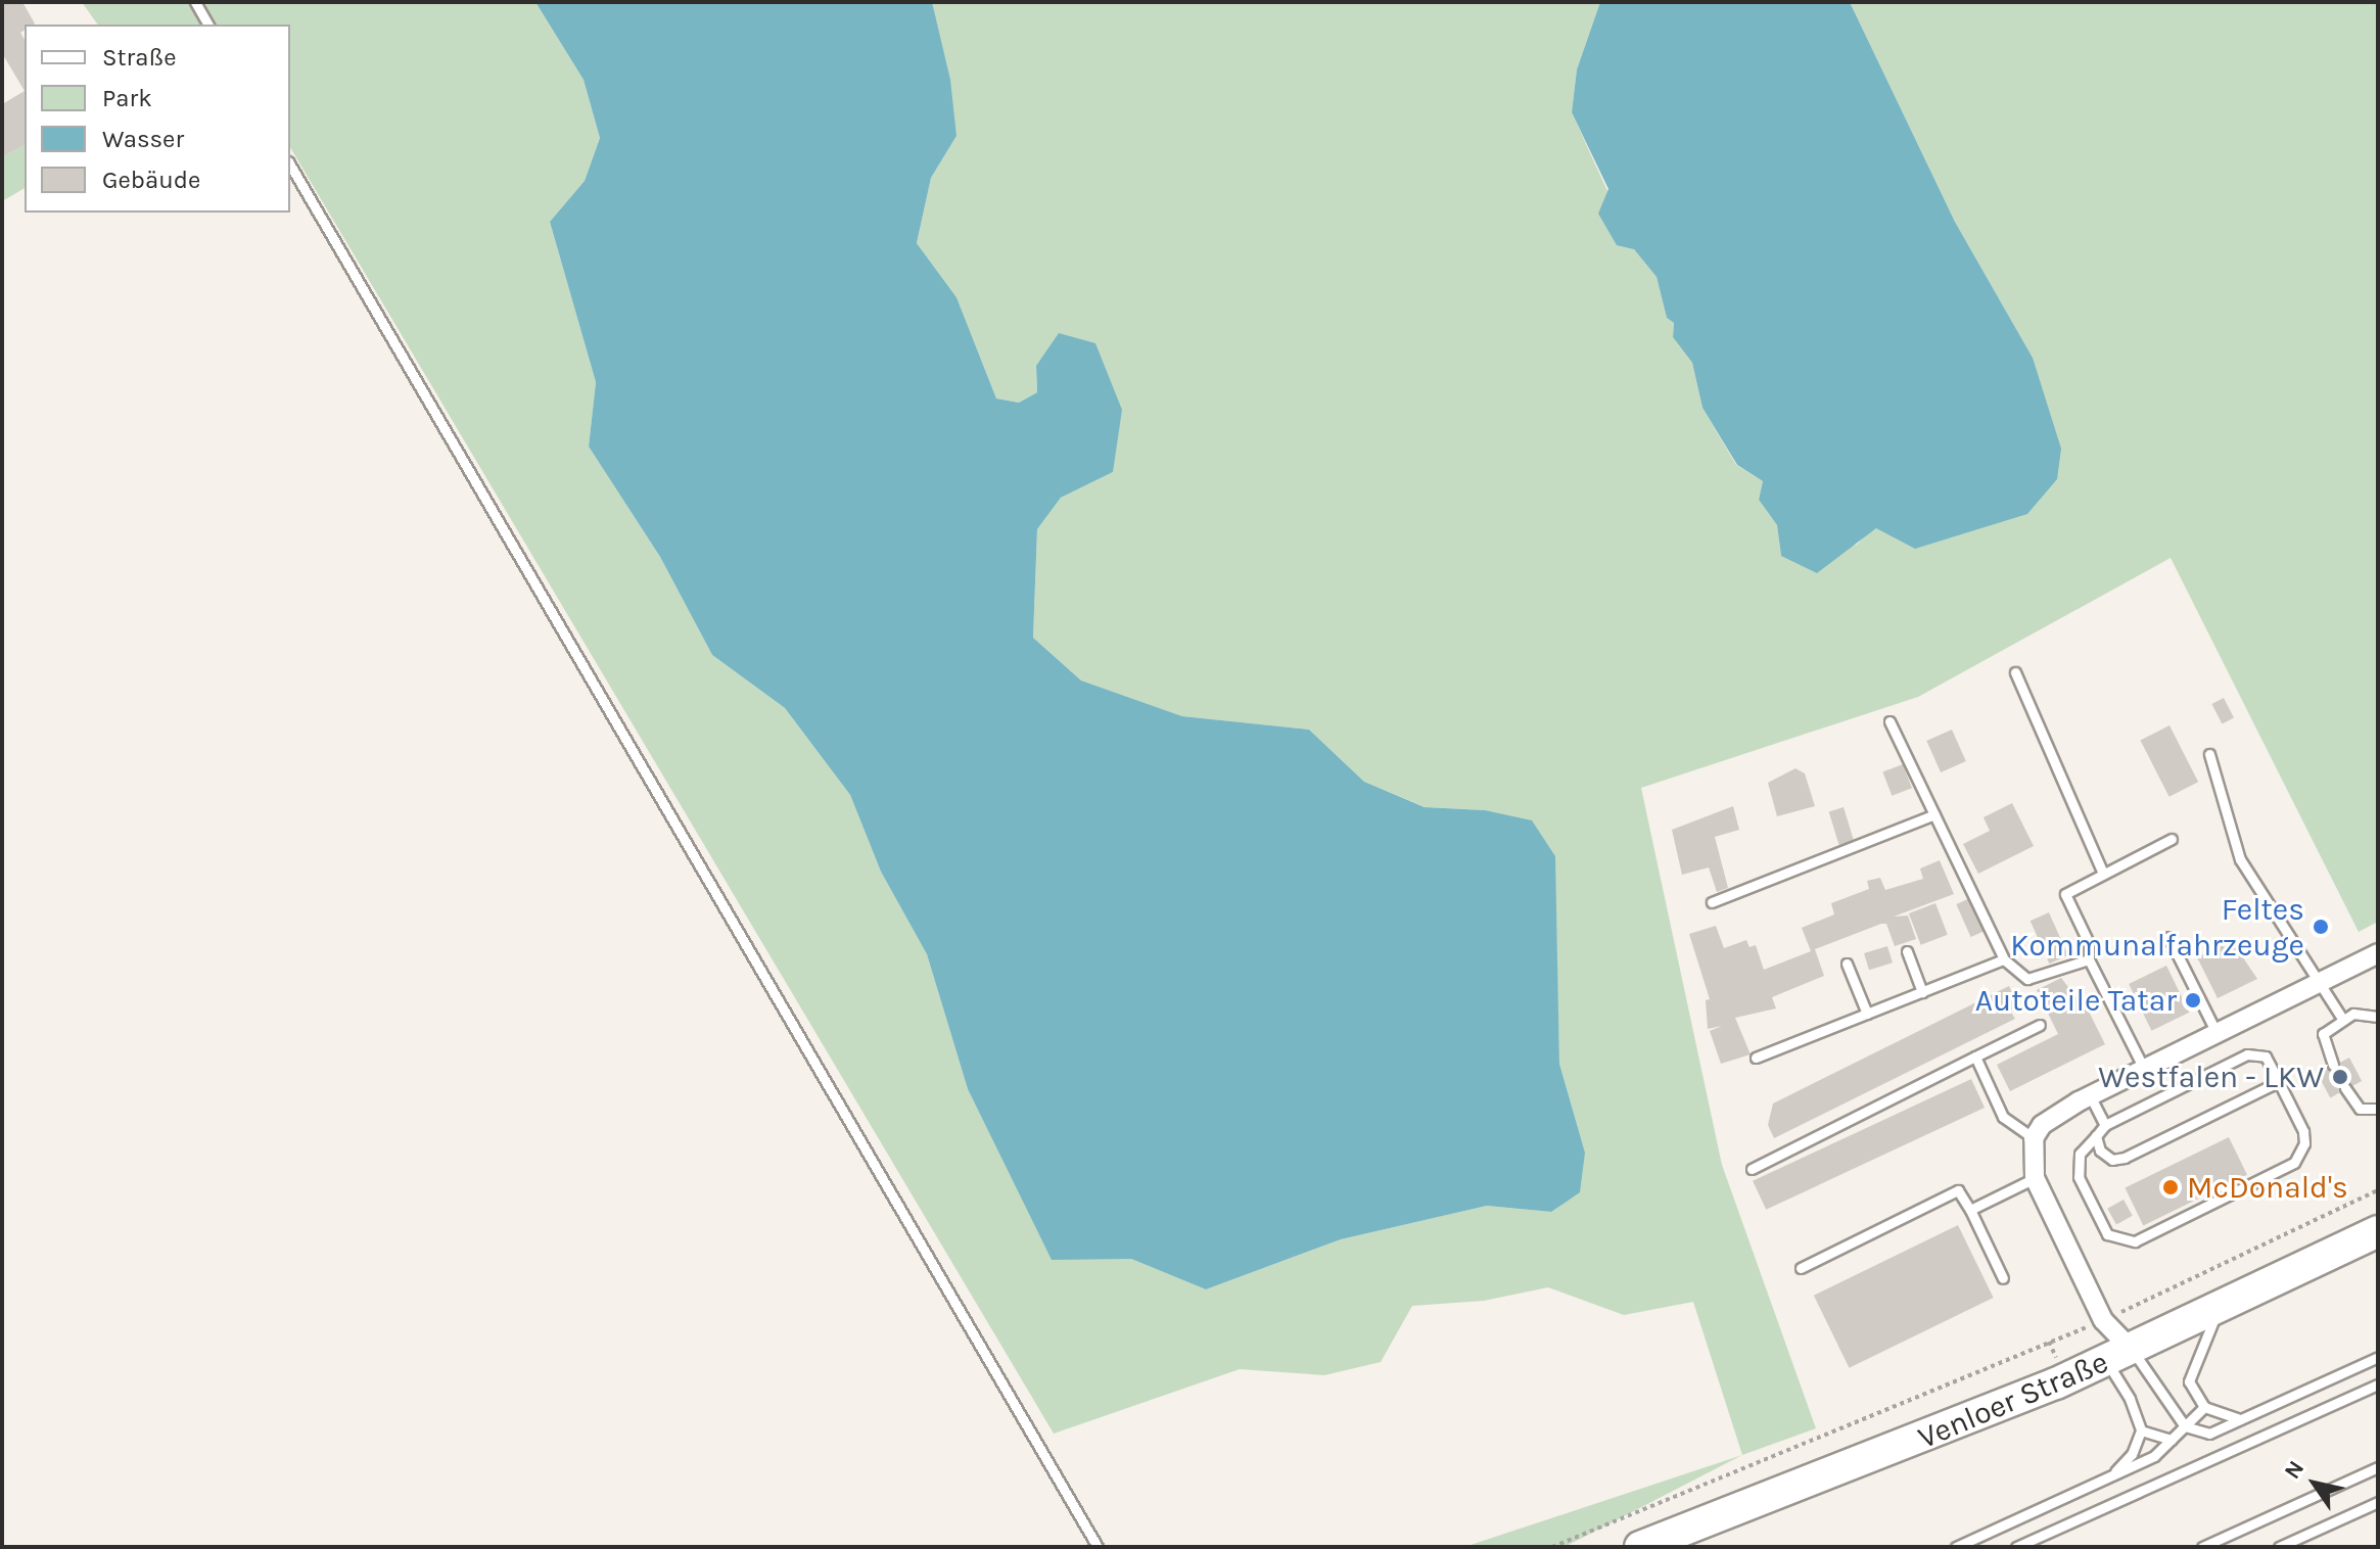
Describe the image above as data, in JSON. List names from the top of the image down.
{
  "streets": {
    "main road": ["Venloer Straße"]
  },
  "places": [
    "Feltes Kommunalfahrzeuge",
    "Autoteile Tatar",
    "Westfalen - LKW",
    "McDonald's"
  ],
  "legend": [
    "Straße",
    "Park",
    "Wasser",
    "Gebäude"
  ],
  "north": "top left"
}
